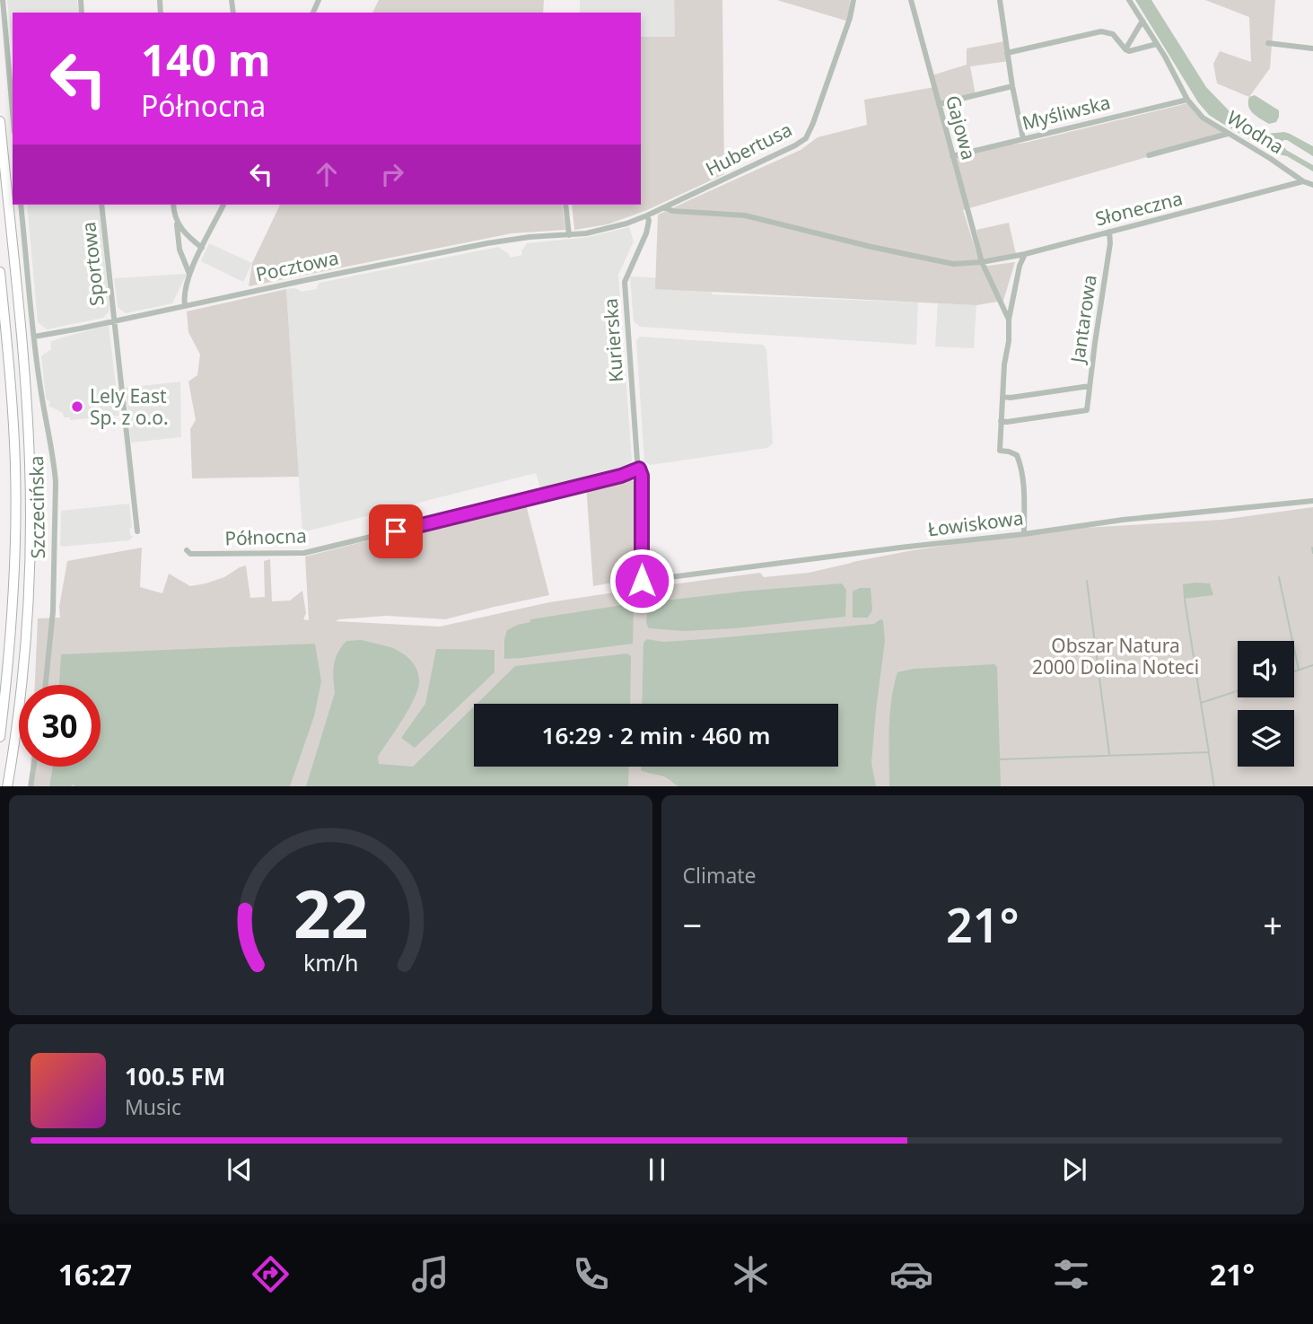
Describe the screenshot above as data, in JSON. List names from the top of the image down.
{
  "streets": {
    "street": [
      "Myśliwska",
      "Gajowa",
      "Wodna",
      "Hubertusa",
      "Słoneczna",
      "Sportowa",
      "Pocztowa",
      "Jantarowa",
      "Kurierska",
      "Szczecińska",
      "Łowiskowa",
      "Północna"
    ]
  },
  "crossings": [
    ["Myśliwska", "Gajowa"],
    ["Myśliwska", "Wodna"],
    ["Gajowa", "Słoneczna"],
    ["Wodna", "Słoneczna"],
    ["Hubertusa", "Słoneczna"],
    ["Hubertusa", "Pocztowa"],
    ["Hubertusa", "Kurierska"],
    ["Słoneczna", "Jantarowa"],
    ["Sportowa", "Pocztowa"],
    ["Pocztowa", "Szczecińska"],
    ["Kurierska", "Łowiskowa"],
    ["Kurierska", "Północna"]
  ],
  "parks": ["Obszar Natura 2000 Dolina Noteci"],
  "places": ["Lely East Sp. z o.o."],
  "page": {
    "turn": ["140 m", "Północna"],
    "limit": "30",
    "trip": "16:29 · 2 min · 460 m",
    "tile": "Climate",
    "heat": ["−", "21°", "+"],
    "song": ["100.5 FM", "Music"],
    "tabs": ["16:27", "21°"],
    "gauge": ["22", "km/h"]
  }
}
